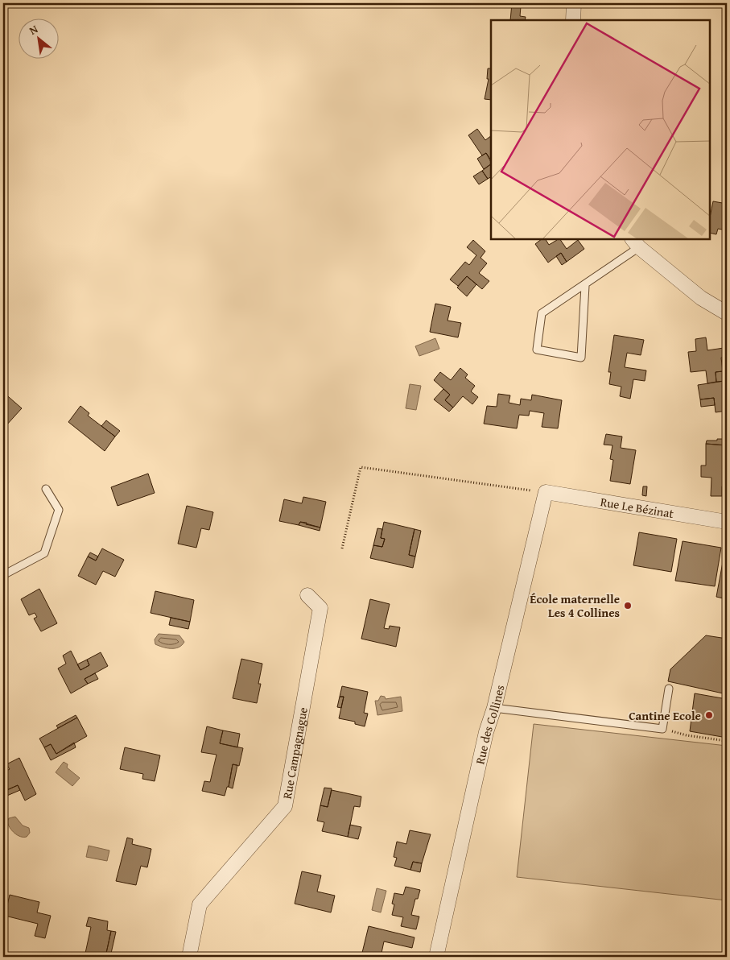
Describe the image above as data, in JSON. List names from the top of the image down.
{
  "streets": {
    "street": ["Rue Le Bézinat", "Rue des Collines", "Rue Campagnague"]
  },
  "crossings": [
    ["Rue Le Bézinat", "Rue des Collines"]
  ],
  "places": ["École maternelle Les 4 Collines", "Cantine Ecole"],
  "north": "top left"
}
